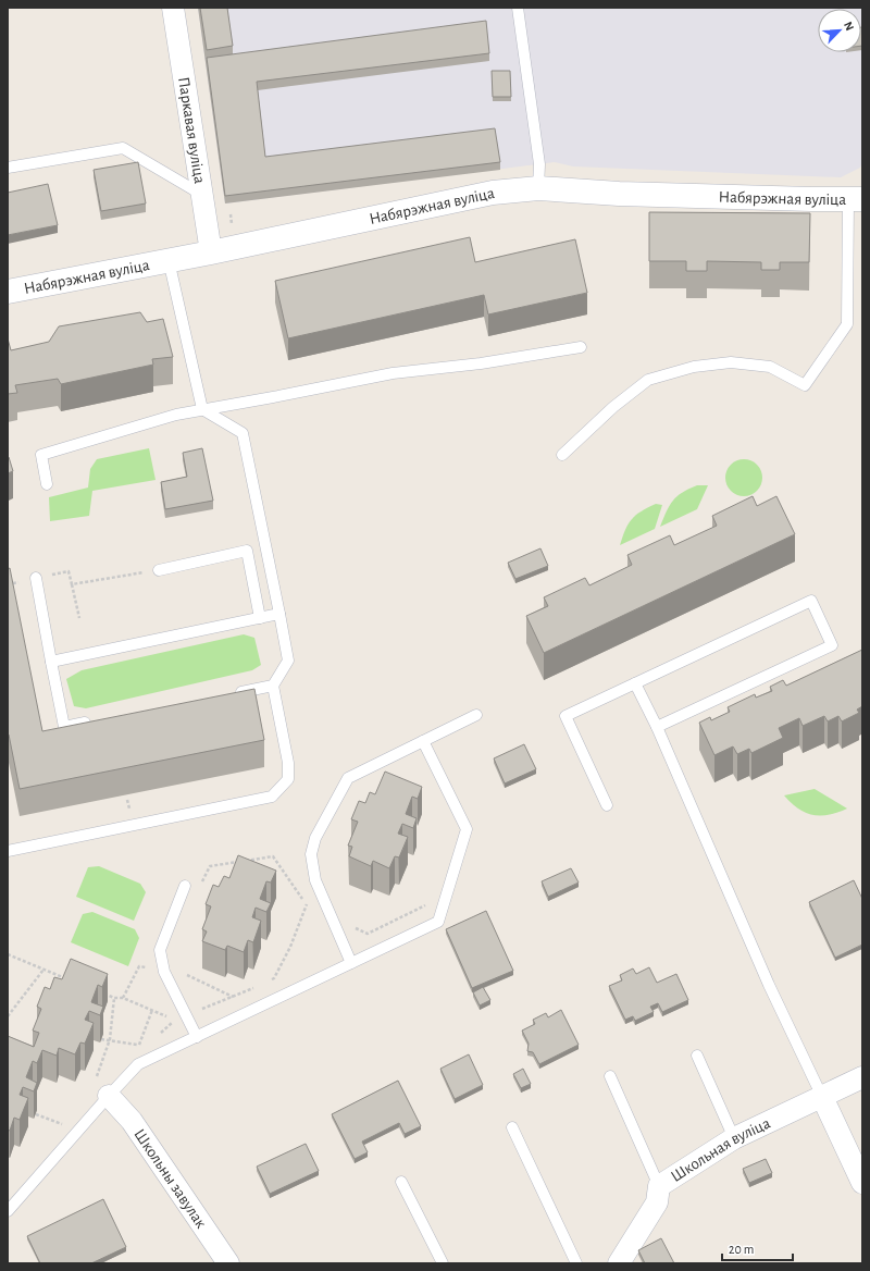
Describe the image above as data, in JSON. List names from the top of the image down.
{
  "streets": {
    "street": [
      "Паркавая вуліца",
      "Набярэжная вуліца",
      "Школьная вуліца",
      "Школьны завулак"
    ]
  },
  "crossings": [
    ["Паркавая вуліца", "Набярэжная вуліца"]
  ],
  "scale_bar": "20 m",
  "north": "top right"
}
